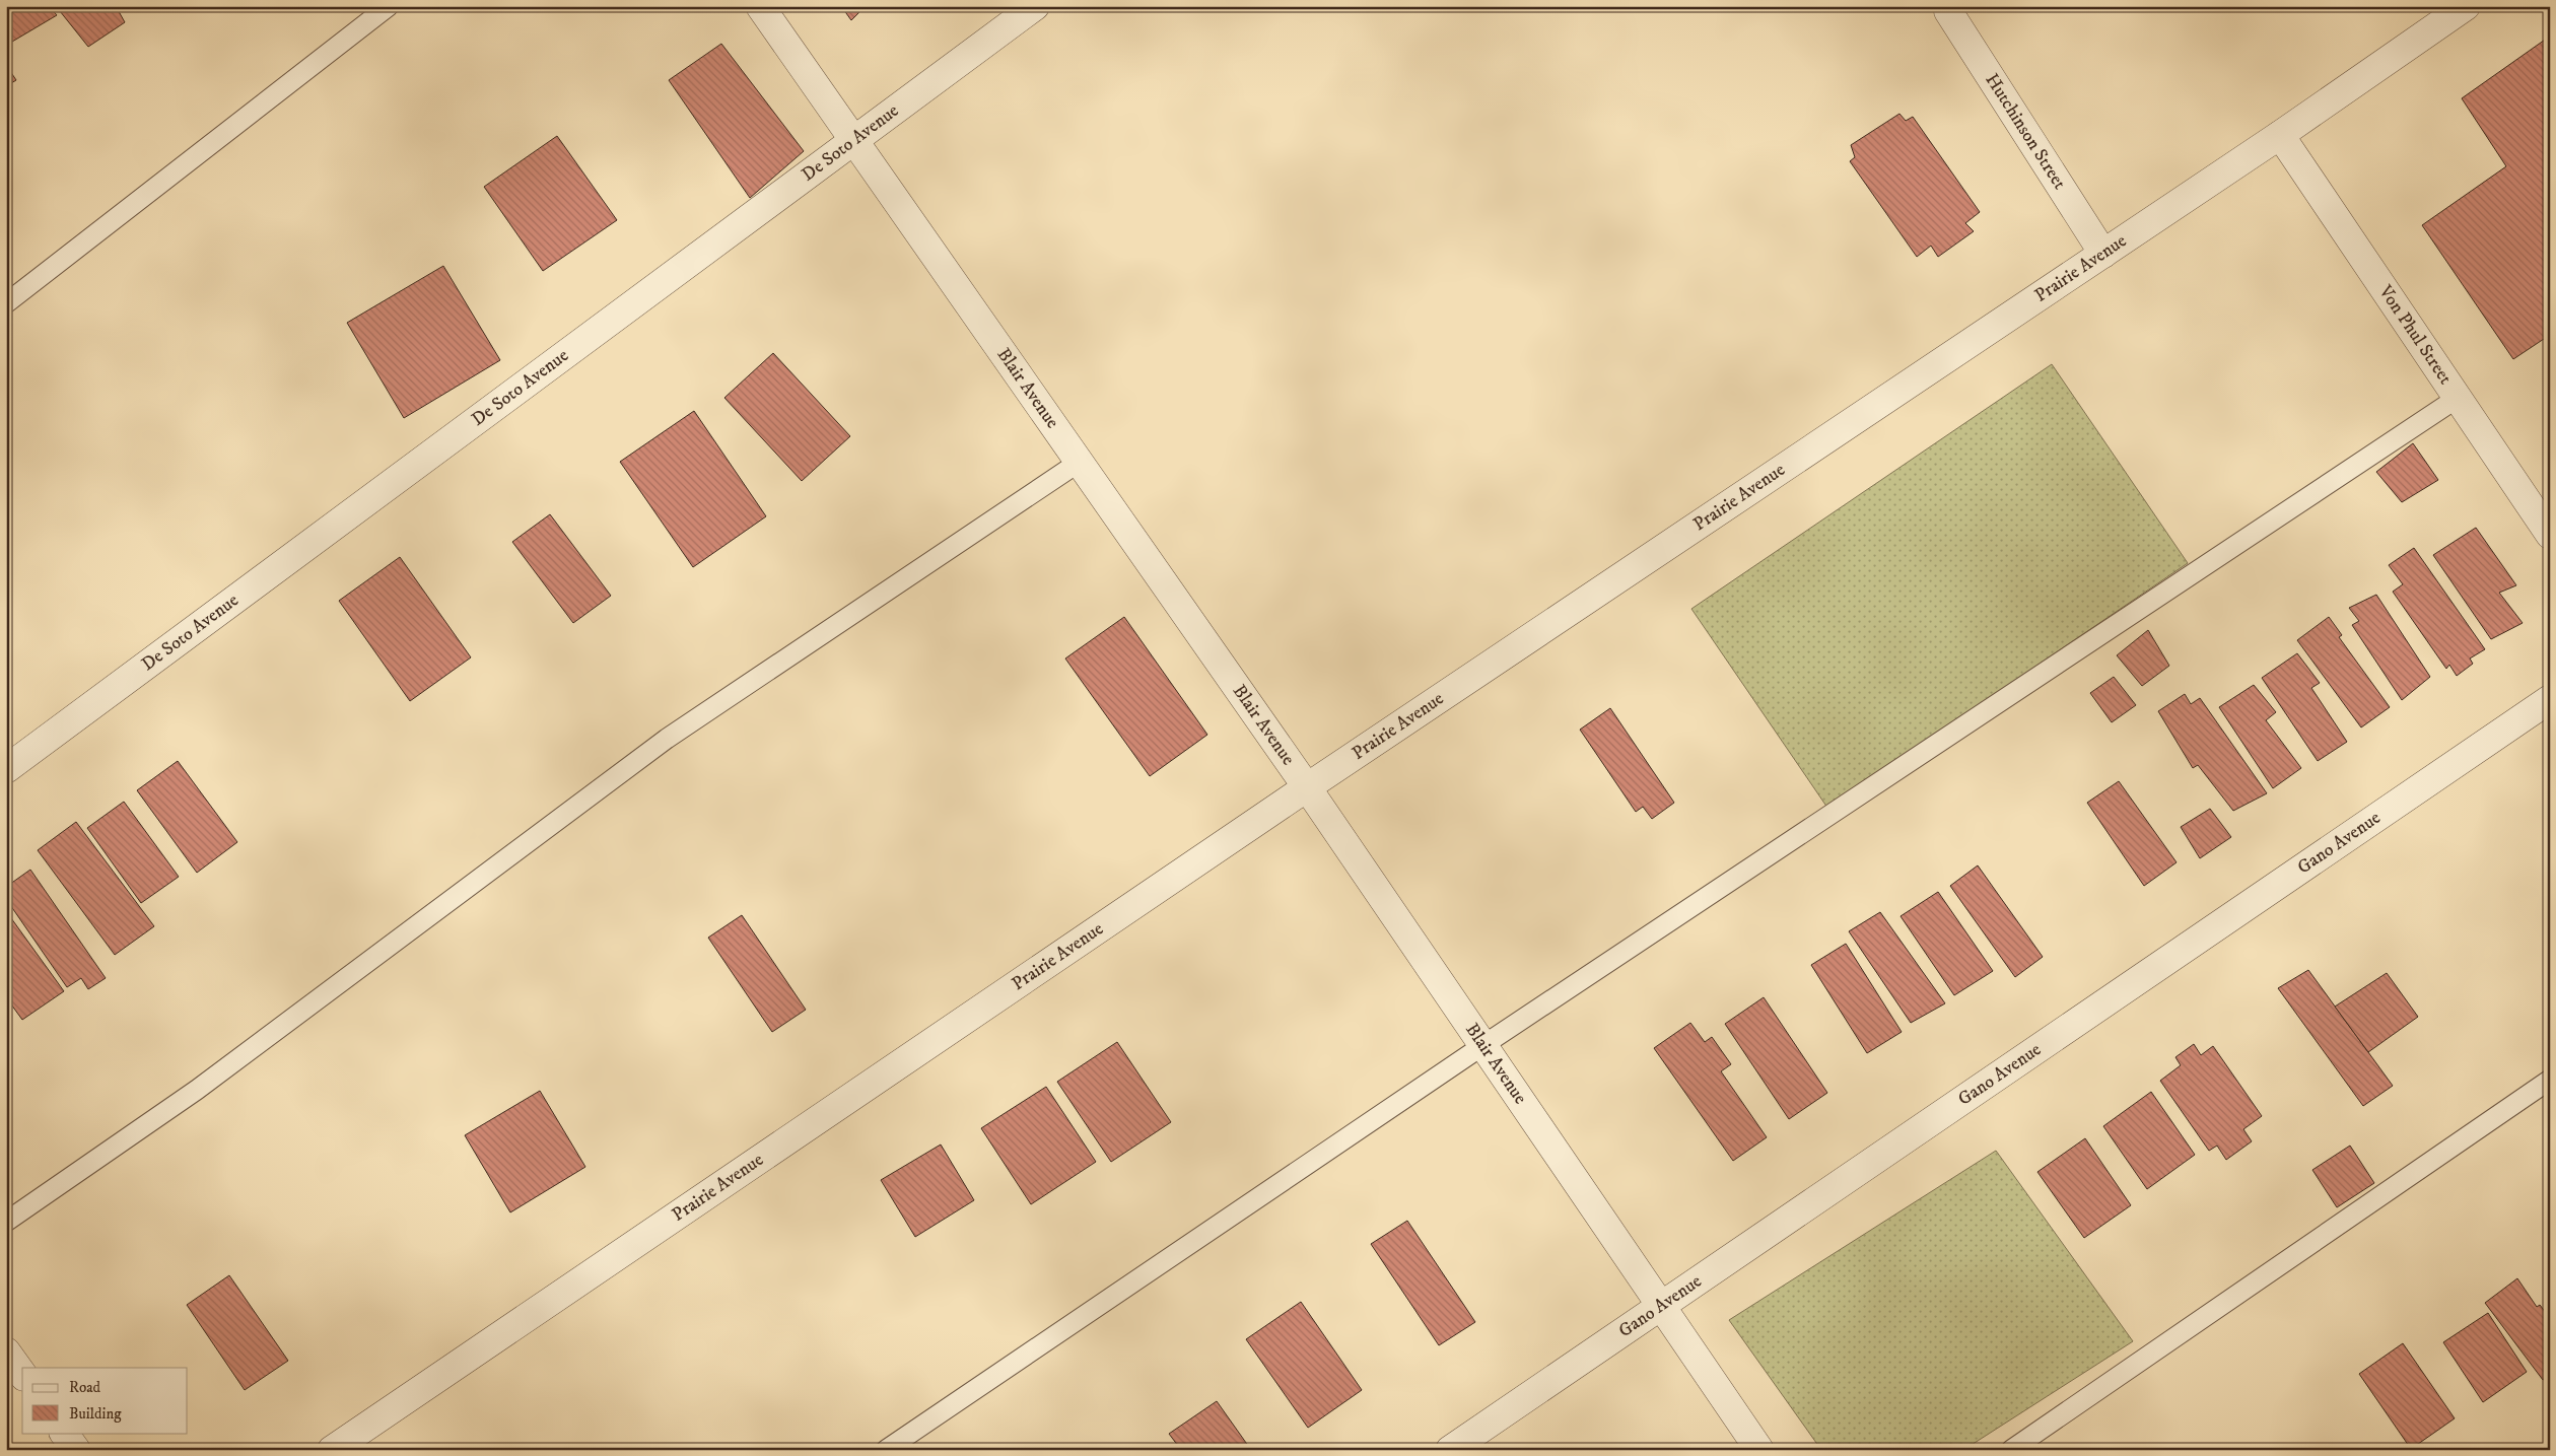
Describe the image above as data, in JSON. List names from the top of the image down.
{
  "streets": {
    "street": [
      "Hutchinson Street",
      "De Soto Avenue",
      "Prairie Avenue",
      "Von Phul Street",
      "Blair Avenue",
      "Gano Avenue"
    ]
  },
  "crossings": [
    ["Hutchinson Street", "Prairie Avenue"],
    ["De Soto Avenue", "Blair Avenue"],
    ["Prairie Avenue", "Von Phul Street"],
    ["Prairie Avenue", "Blair Avenue"],
    ["Blair Avenue", "Gano Avenue"]
  ],
  "legend": ["Road", "Building"]
}
